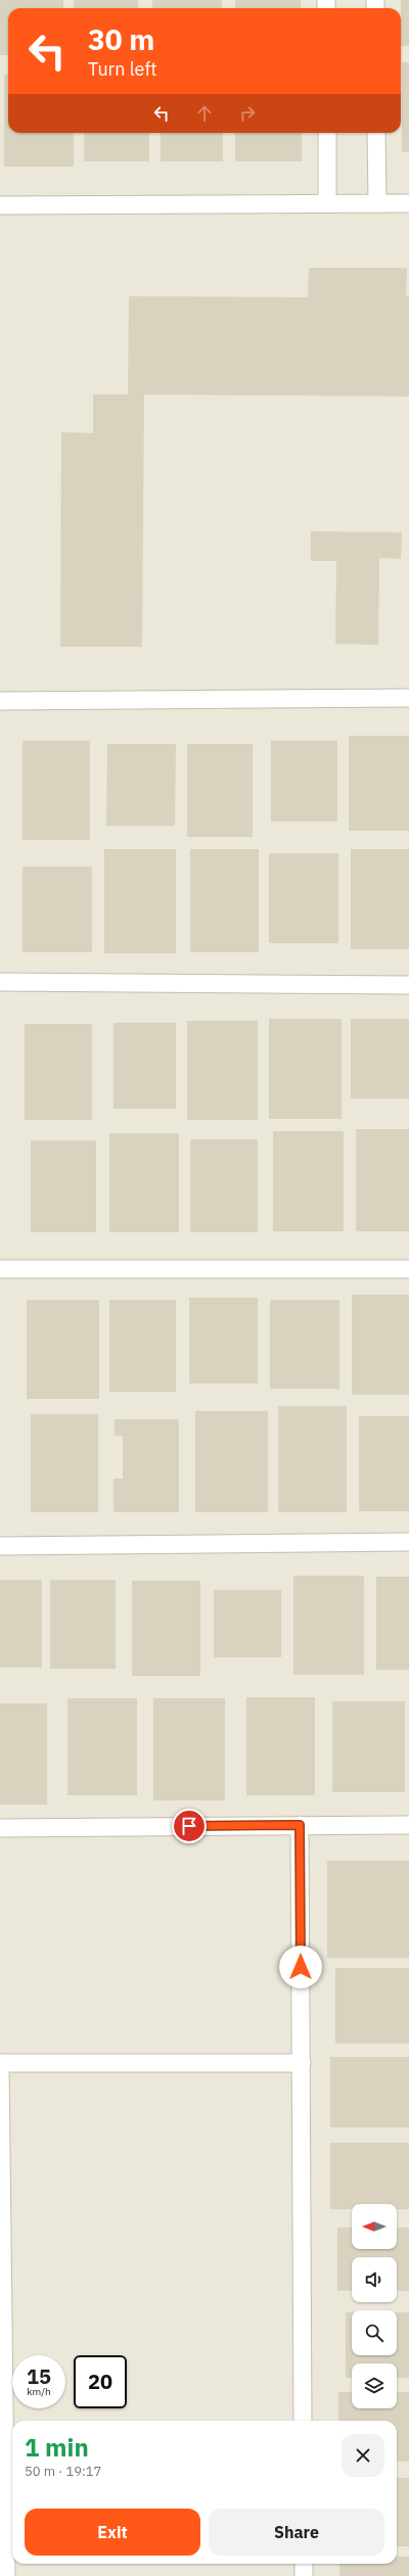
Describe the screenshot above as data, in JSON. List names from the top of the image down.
{
  "north": "left",
  "page": {
    "turn": ["30 m", "Turn left"],
    "speed": "15 km/h",
    "limit": "20",
    "heading": ["1 min", "50 m · 19:17"],
    "buttons": ["Exit", "Share"]
  }
}
